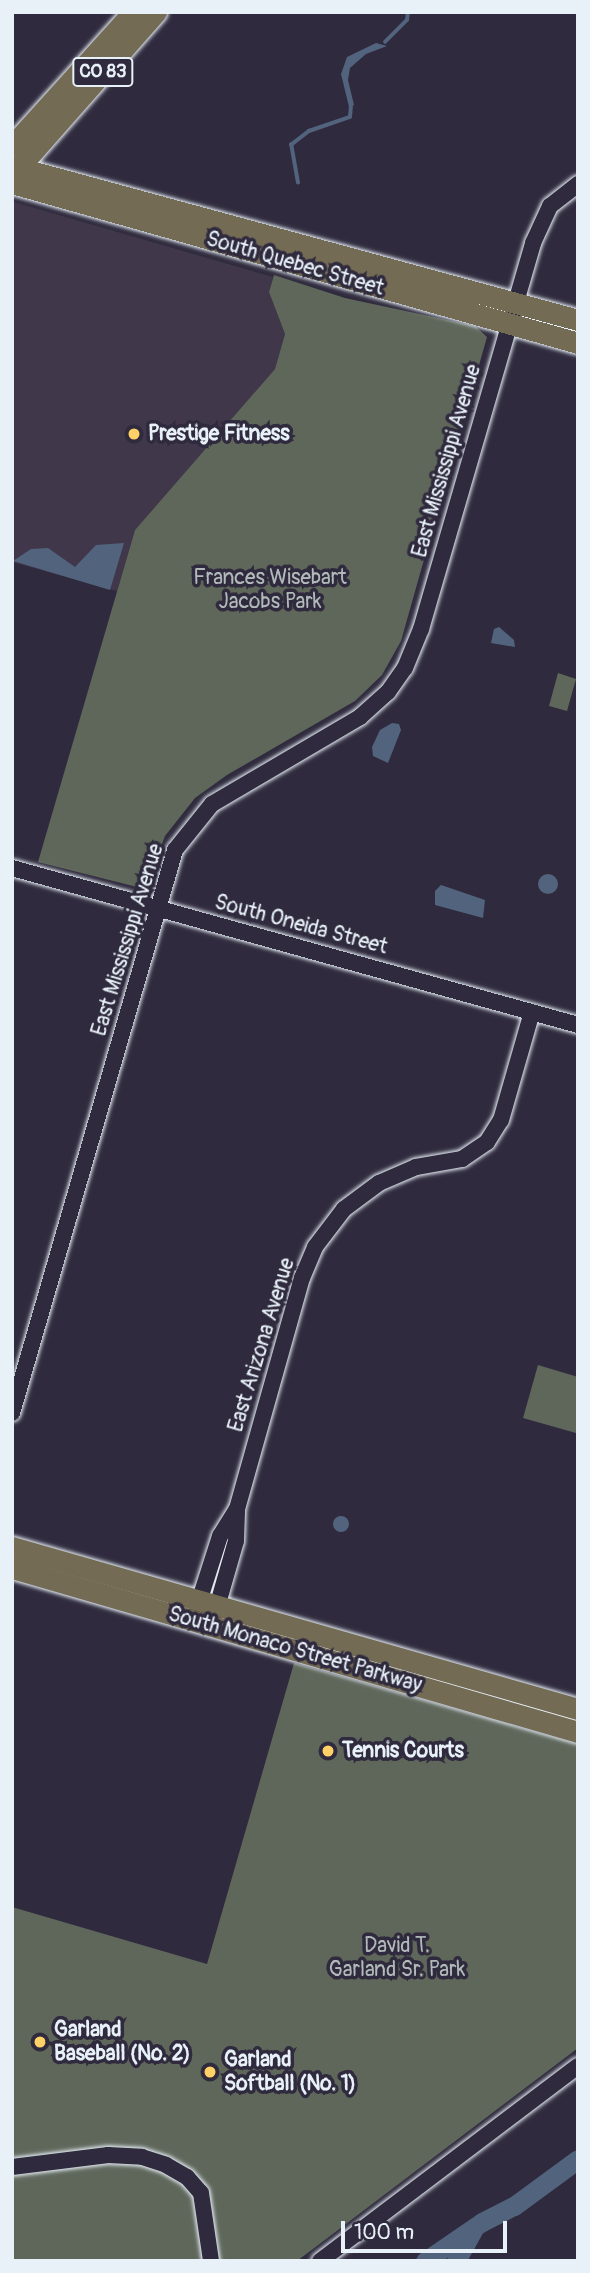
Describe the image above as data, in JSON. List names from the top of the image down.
{
  "streets": {
    "main road": ["CO 83", "South Quebec Street", "South Monaco Street Parkway"],
    "street": ["East Mississippi Avenue", "South Oneida Street", "East Arizona Avenue"]
  },
  "crossings": [
    ["CO 83", "South Quebec Street"],
    ["South Quebec Street", "East Mississippi Avenue"],
    ["East Mississippi Avenue", "South Oneida Street"],
    ["South Oneida Street", "East Arizona Avenue"],
    ["East Arizona Avenue", "South Monaco Street Parkway"]
  ],
  "parks": ["Frances Wisebart Jacobs Park", "David T. Garland Sr. Park"],
  "places": [
    "Prestige Fitness",
    "Tennis Courts",
    "Garland Baseball (No. 2)",
    "Garland Softball (No. 1)"
  ],
  "scale_bar": "100 m"
}
